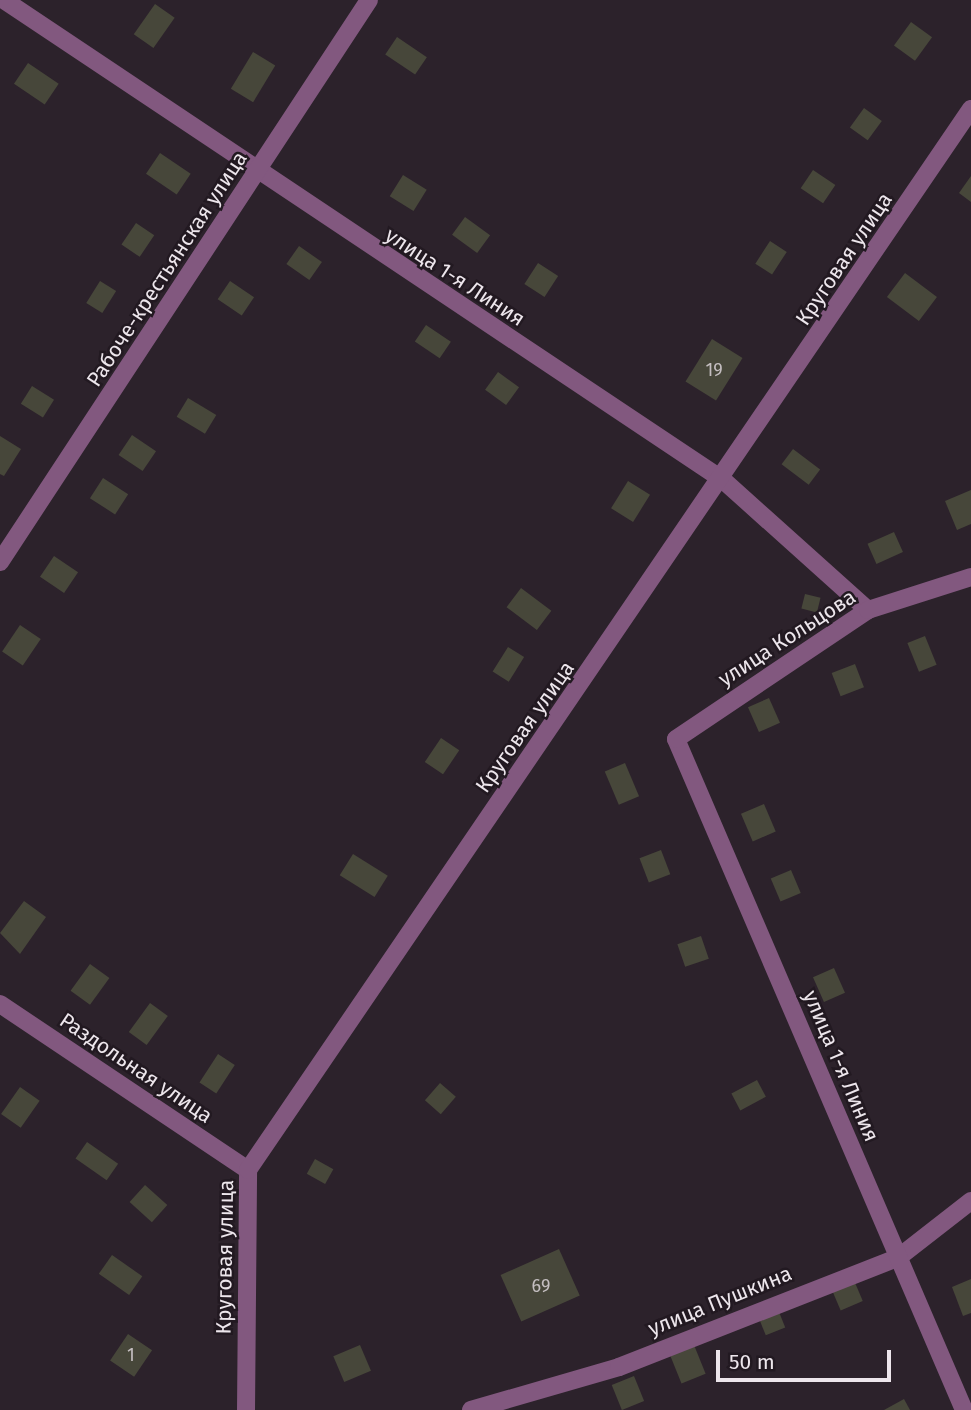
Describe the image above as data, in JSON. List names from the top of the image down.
{
  "streets": {
    "street": [
      "Круговая улица",
      "Рабоче-крестьянская улица",
      "улица 1-я Линия",
      "улица Кольцова",
      "Раздольная улица",
      "улица Пушкина"
    ]
  },
  "crossings": [
    ["Круговая улица", "улица 1-я Линия"],
    ["Круговая улица", "Раздольная улица"],
    ["Рабоче-крестьянская улица", "улица 1-я Линия"],
    ["улица 1-я Линия", "улица Кольцова"],
    ["улица 1-я Линия", "улица Пушкина"]
  ],
  "house_numbers": ["19", "69", "1"],
  "scale_bar": "50 m"
}
